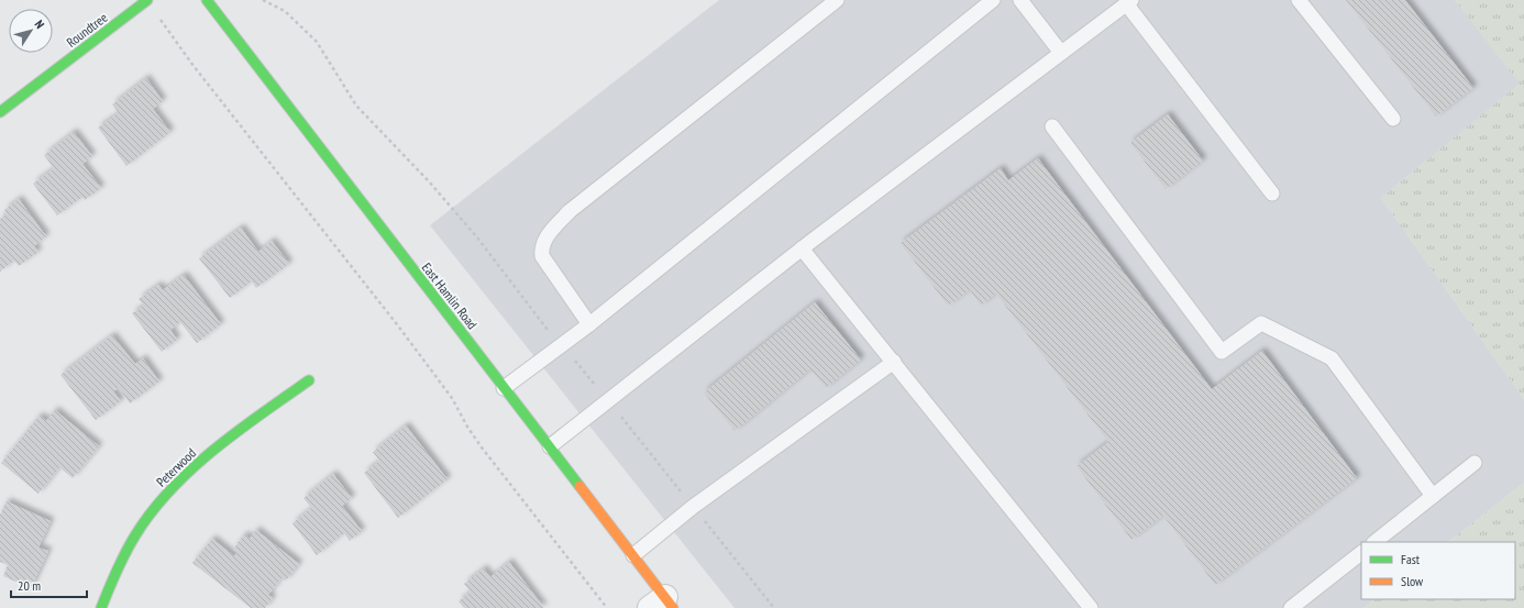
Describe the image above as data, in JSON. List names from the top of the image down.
{
  "streets": {
    "street": ["Roundtree", "East Hamlin Road", "Peterwood"]
  },
  "legend": ["Fast", "Slow"],
  "scale_bar": "20 m",
  "north": "top right"
}
